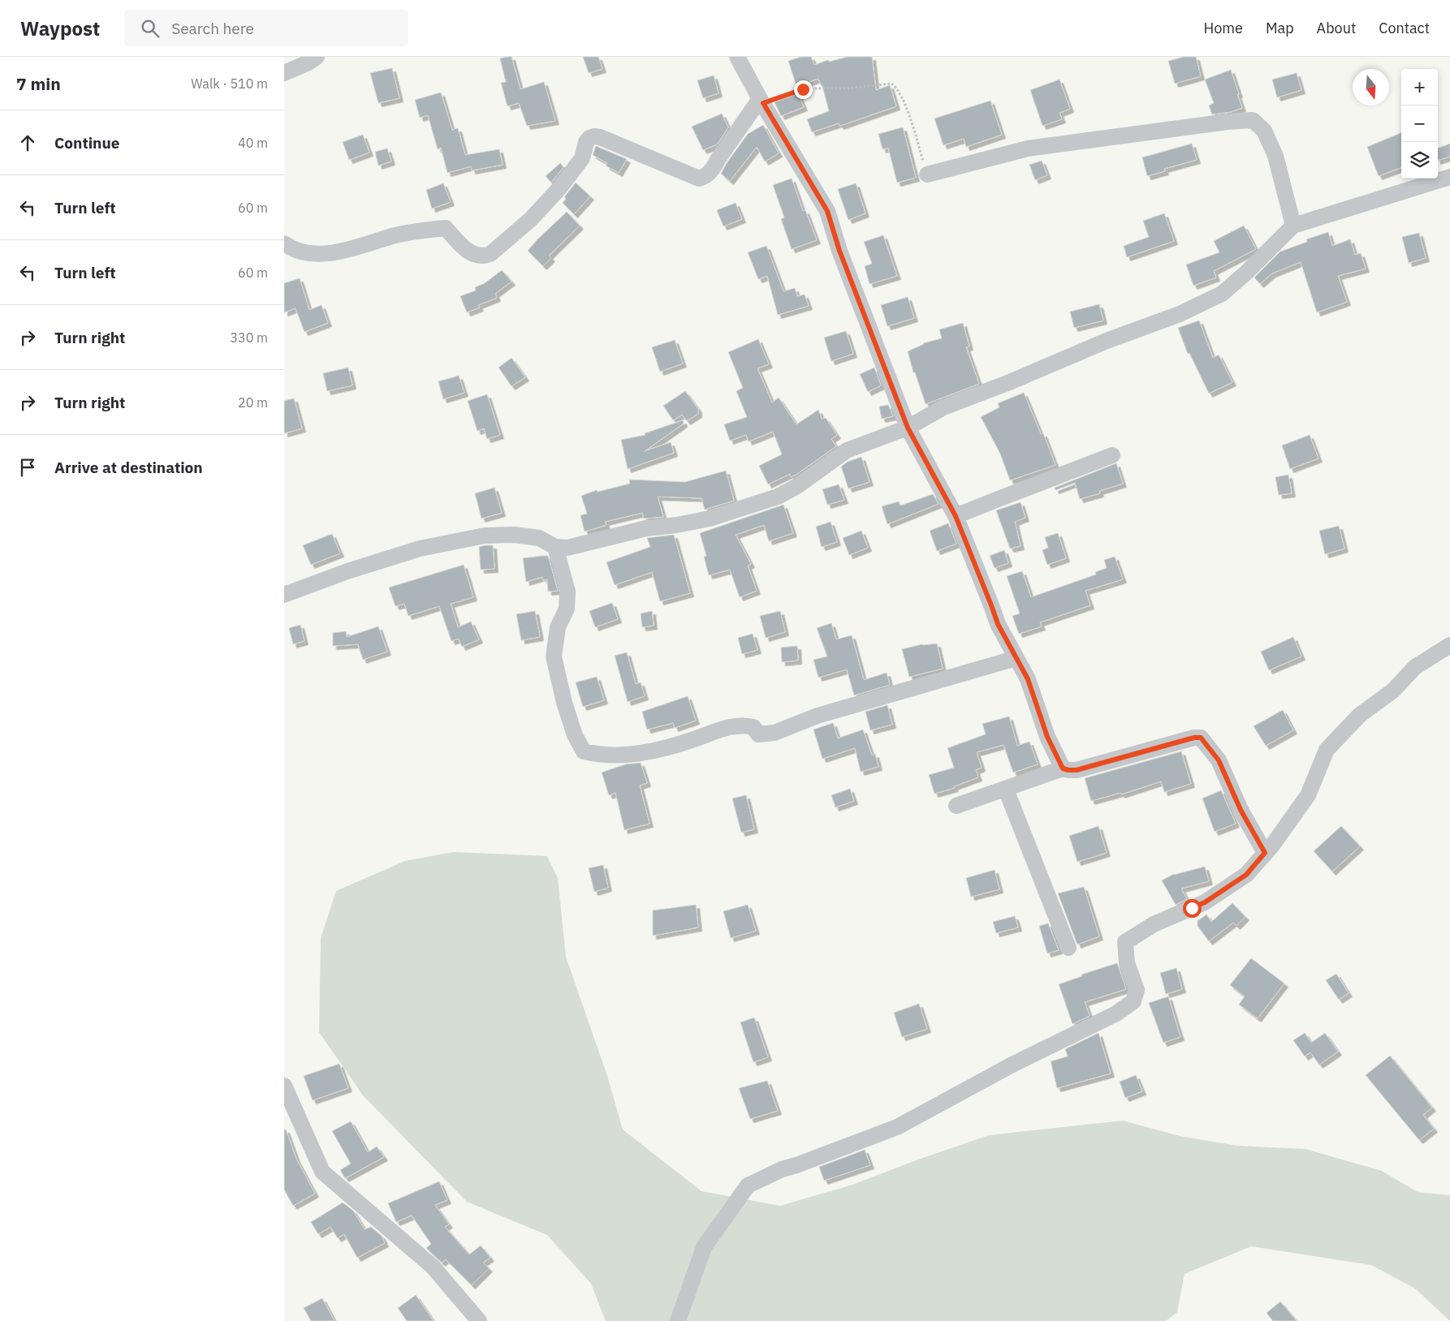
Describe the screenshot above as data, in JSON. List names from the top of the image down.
{
  "north": "bottom",
  "page": {
    "header": "Waypost",
    "search": "Search here",
    "nav": [
      "Home",
      "Map",
      "About",
      "Contact"
    ],
    "heading": ["7 min", "Walk · 510 m"],
    "map_buttons": ["+", "−"],
    "list": [
      ["Continue", "40 m"],
      ["Turn left", "60 m"],
      ["Turn left", "60 m"],
      ["Turn right", "330 m"],
      ["Turn right", "20 m"],
      "Arrive at destination"
    ]
  }
}
